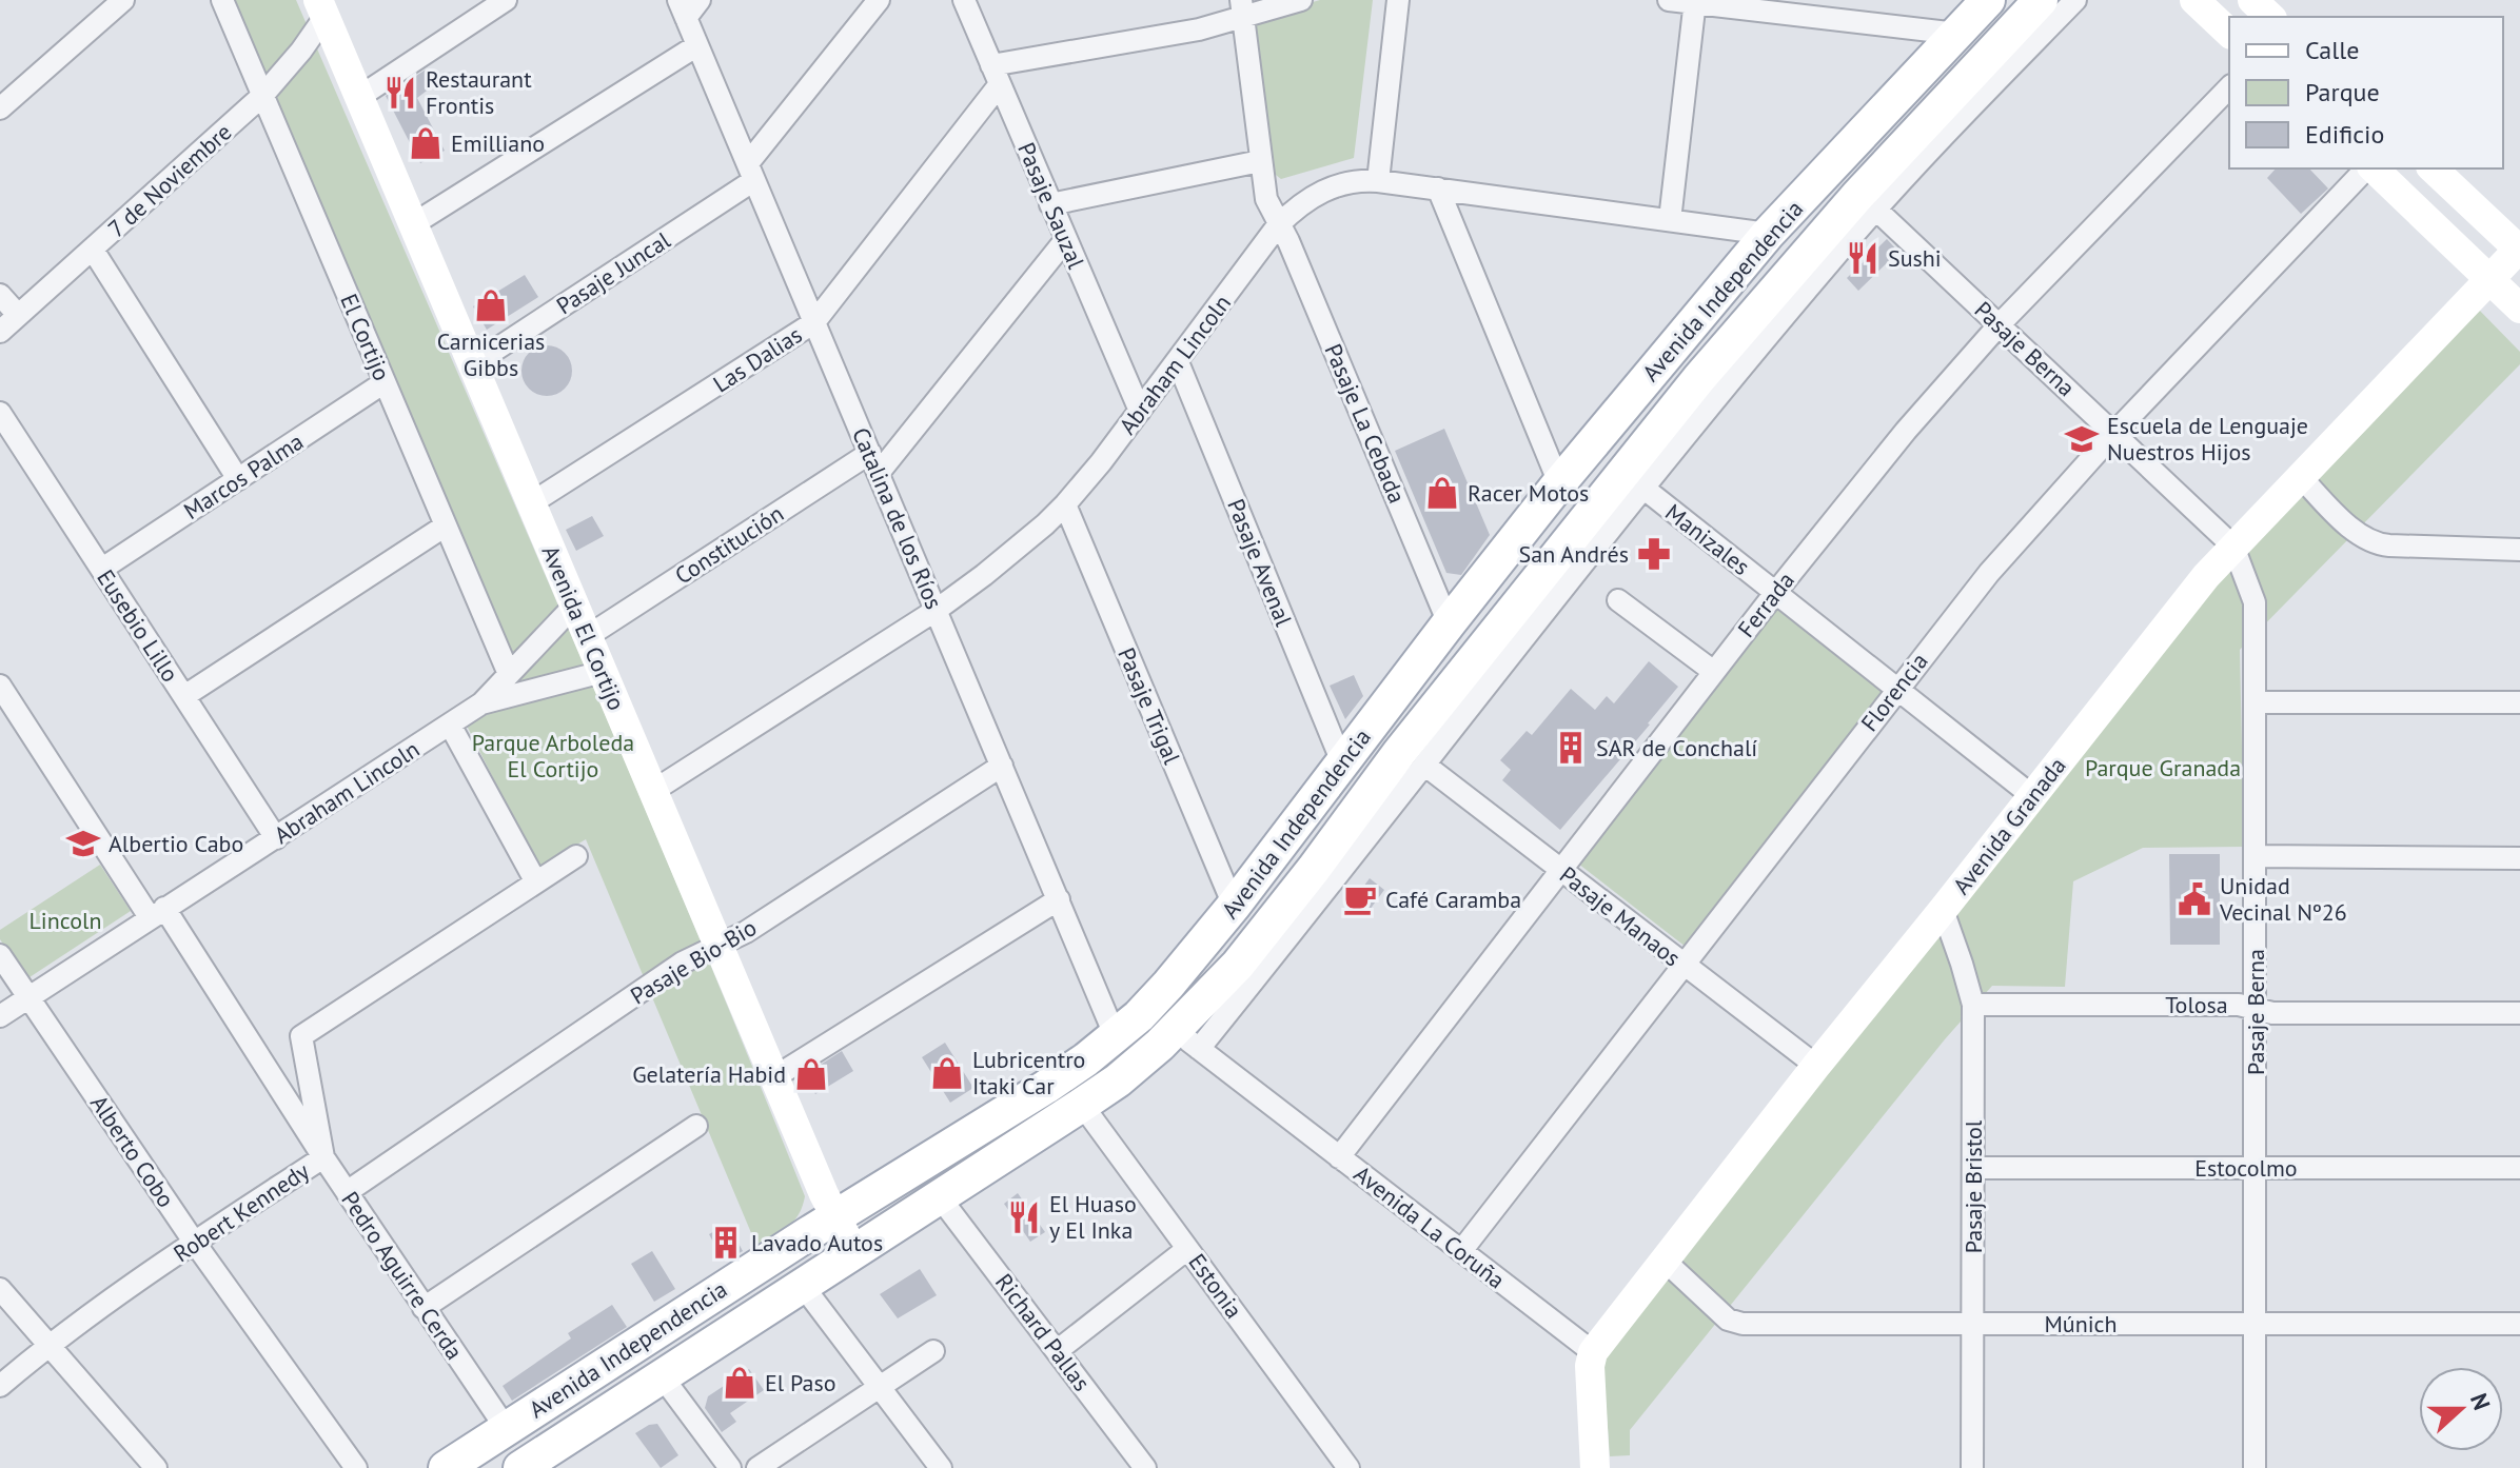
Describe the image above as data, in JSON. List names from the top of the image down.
{
  "streets": {
    "main road": ["Avenida Independencia"],
    "street": [
      "7 de Noviembre",
      "Pasaje Sauzal",
      "Pasaje Juncal",
      "El Cortijo",
      "Pasaje Berna",
      "Las Dalias",
      "Abraham Lincoln",
      "Pasaje La Cebada",
      "Marcos Palma",
      "Catalina de los Ríos",
      "Manizales",
      "Constitución",
      "Pasaje Avenal",
      "Ferrada",
      "Eusebio Lillo",
      "Avenida El Cortijo",
      "Florencia",
      "Pasaje Trigal",
      "Avenida Granada",
      "Pasaje Manaos",
      "Pasaje Bio-Bio",
      "Tolosa",
      "Alberto Cobo",
      "Estocolmo",
      "Pasaje Bristol",
      "Robert Kennedy",
      "Avenida La Coruña",
      "Pedro Aguirre Cerda",
      "Estonia",
      "Múnich",
      "Richard Pallas"
    ]
  },
  "crossings": [
    ["7 de Noviembre", "El Cortijo"],
    ["7 de Noviembre", "Avenida El Cortijo"],
    ["Pasaje Sauzal", "Las Dalias"],
    ["Pasaje Sauzal", "Abraham Lincoln"],
    ["Pasaje Sauzal", "Constitución"],
    ["Pasaje Juncal", "Catalina de los Ríos"],
    ["Pasaje Juncal", "Avenida El Cortijo"],
    ["Avenida Independencia", "Pasaje Berna"],
    ["Avenida Independencia", "Abraham Lincoln"],
    ["Avenida Independencia", "Pasaje La Cebada"],
    ["Avenida Independencia", "Catalina de los Ríos"],
    ["Avenida Independencia", "Manizales"],
    ["Avenida Independencia", "Pasaje Avenal"],
    ["Avenida Independencia", "Avenida El Cortijo"],
    ["Avenida Independencia", "Pasaje Trigal"],
    ["Avenida Independencia", "Pasaje Manaos"],
    ["Avenida Independencia", "Avenida La Coruña"],
    ["Avenida Independencia", "Pedro Aguirre Cerda"],
    ["Avenida Independencia", "Estonia"],
    ["Avenida Independencia", "Richard Pallas"],
    ["El Cortijo", "Abraham Lincoln"],
    ["El Cortijo", "Marcos Palma"],
    ["Pasaje Berna", "Ferrada"],
    ["Pasaje Berna", "Florencia"],
    ["Pasaje Berna", "Avenida Granada"],
    ["Pasaje Berna", "Tolosa"],
    ["Pasaje Berna", "Estocolmo"],
    ["Pasaje Berna", "Múnich"],
    ["Las Dalias", "Catalina de los Ríos"],
    ["Las Dalias", "Avenida El Cortijo"],
    ["Abraham Lincoln", "Pasaje La Cebada"],
    ["Abraham Lincoln", "Catalina de los Ríos"],
    ["Abraham Lincoln", "Pasaje Avenal"],
    ["Abraham Lincoln", "Eusebio Lillo"],
    ["Abraham Lincoln", "Avenida El Cortijo"],
    ["Abraham Lincoln", "Pasaje Trigal"],
    ["Abraham Lincoln", "Alberto Cobo"],
    ["Abraham Lincoln", "Pedro Aguirre Cerda"],
    ["Marcos Palma", "Eusebio Lillo"],
    ["Catalina de los Ríos", "Constitución"],
    ["Catalina de los Ríos", "Pasaje Bio-Bio"],
    ["Manizales", "Ferrada"],
    ["Manizales", "Florencia"],
    ["Manizales", "Avenida Granada"],
    ["Constitución", "Avenida El Cortijo"],
    ["Ferrada", "Pasaje Manaos"],
    ["Ferrada", "Avenida La Coruña"],
    ["Avenida El Cortijo", "Pasaje Bio-Bio"],
    ["Florencia", "Pasaje Manaos"],
    ["Florencia", "Avenida La Coruña"],
    ["Avenida Granada", "Pasaje Manaos"],
    ["Avenida Granada", "Pasaje Bristol"],
    ["Avenida Granada", "Avenida La Coruña"],
    ["Avenida Granada", "Múnich"],
    ["Pasaje Bio-Bio", "Pedro Aguirre Cerda"],
    ["Tolosa", "Pasaje Bristol"],
    ["Alberto Cobo", "Robert Kennedy"],
    ["Estocolmo", "Pasaje Bristol"],
    ["Pasaje Bristol", "Múnich"],
    ["Robert Kennedy", "Pedro Aguirre Cerda"]
  ],
  "parks": ["Parque Arboleda El Cortijo", "Parque Granada", "Lincoln"],
  "places": {
    "restaurant": ["Restaurant Frontis", "Sushi", "El Huaso y El Inka"],
    "shop": [
      "Emilliano",
      "Carnicerias Gibbs",
      "Racer Motos",
      "Lubricentro Itaki Car",
      "Gelatería Habid",
      "El Paso"
    ],
    "school or university": ["Escuela de Lenguaje Nuestros Hijos", "Albertio Cabo"],
    "pharmacy": ["San Andrés"],
    "building": ["SAR de Conchalí", "Lavado Autos"],
    "cafe": ["Café Caramba"],
    "public building": ["Unidad Vecinal Nº26"]
  },
  "legend": ["Calle", "Parque", "Edificio"],
  "north": "right"
}
